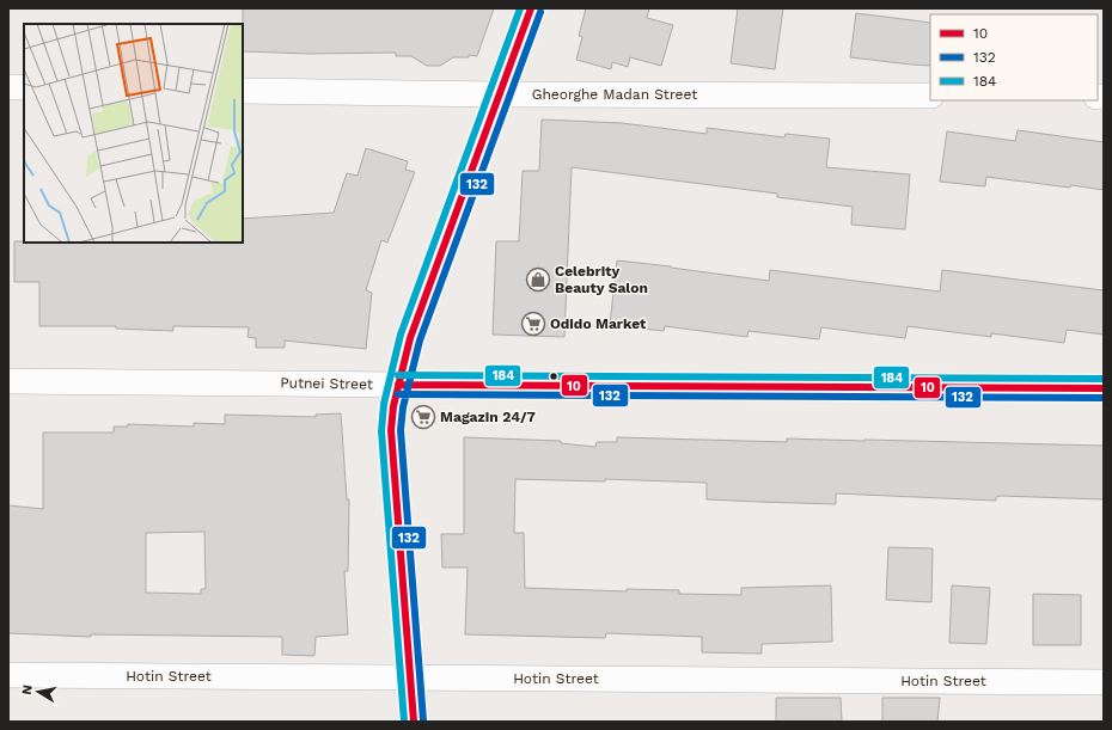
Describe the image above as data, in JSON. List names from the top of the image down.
{
  "streets": {
    "street": ["Gheorghe Madan Street", "Putnei Street", "Hotin Street"]
  },
  "places": {
    "shop": ["Celebrity Beauty Salon"],
    "supermarket": ["Odido Market", "Magazin 24/7"]
  },
  "lines": ["transit line 10", "transit line 184", "transit line 132"],
  "legend": ["10", "132", "184"],
  "north": "left"
}
